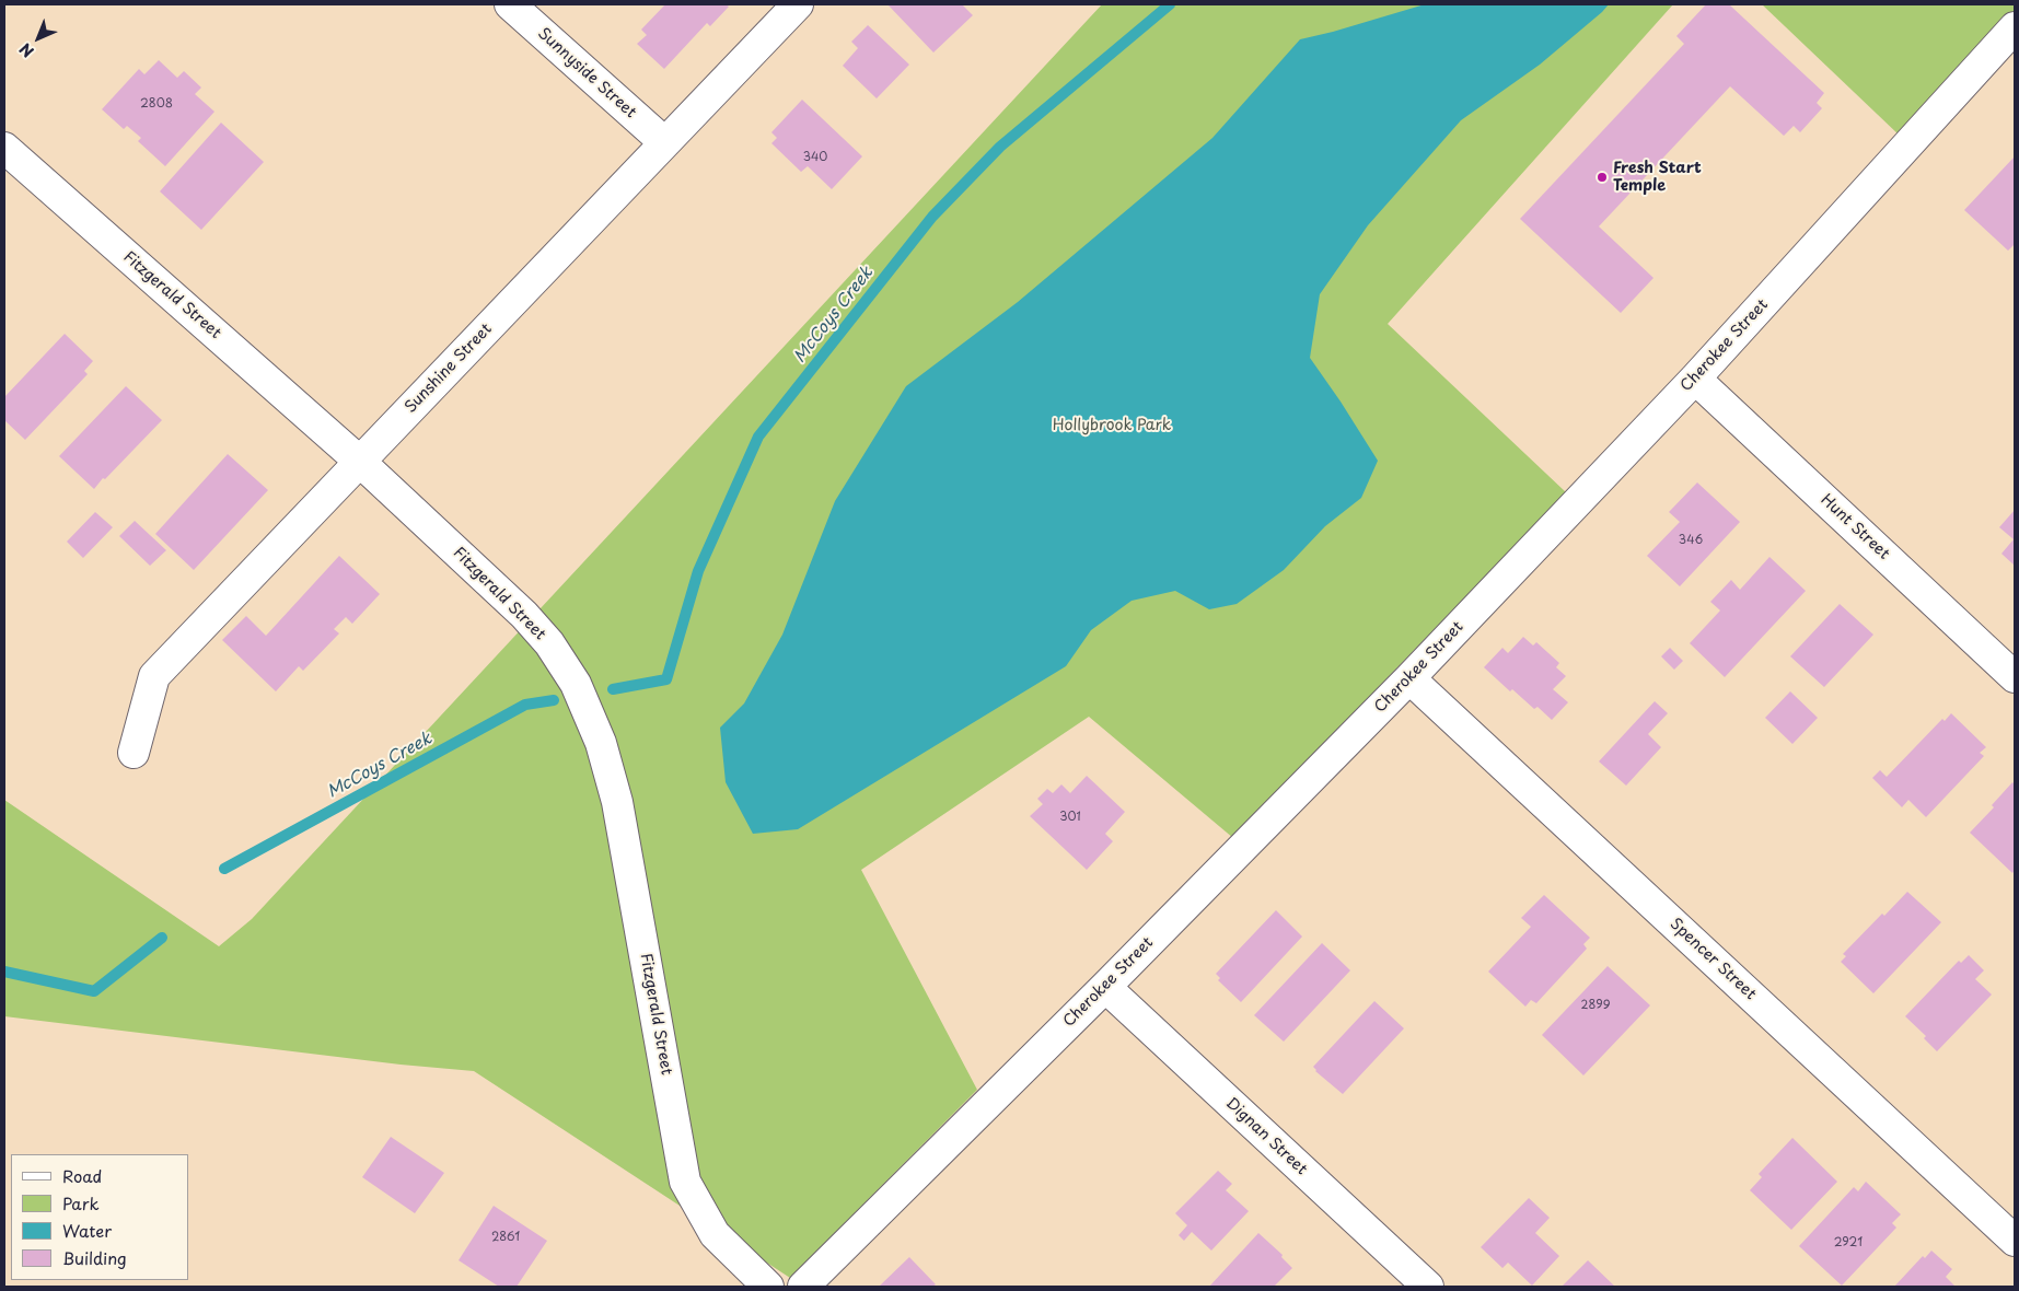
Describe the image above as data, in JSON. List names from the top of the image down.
{
  "streets": {
    "street": [
      "Sunnyside Street",
      "Fitzgerald Street",
      "Cherokee Street",
      "Sunshine Street",
      "Hunt Street",
      "Spencer Street",
      "Dignan Street"
    ]
  },
  "crossings": [
    ["Sunnyside Street", "Sunshine Street"],
    ["Fitzgerald Street", "Sunshine Street"],
    ["Cherokee Street", "Hunt Street"],
    ["Cherokee Street", "Spencer Street"],
    ["Cherokee Street", "Dignan Street"]
  ],
  "water": ["McCoys Creek"],
  "parks": ["Hollybrook Park"],
  "places": ["Fresh Start Temple"],
  "house_numbers": [
    "2808",
    "340",
    "346",
    "301",
    "2899",
    "2861",
    "2921"
  ],
  "legend": [
    "Road",
    "Park",
    "Water",
    "Building"
  ],
  "north": "bottom left"
}
